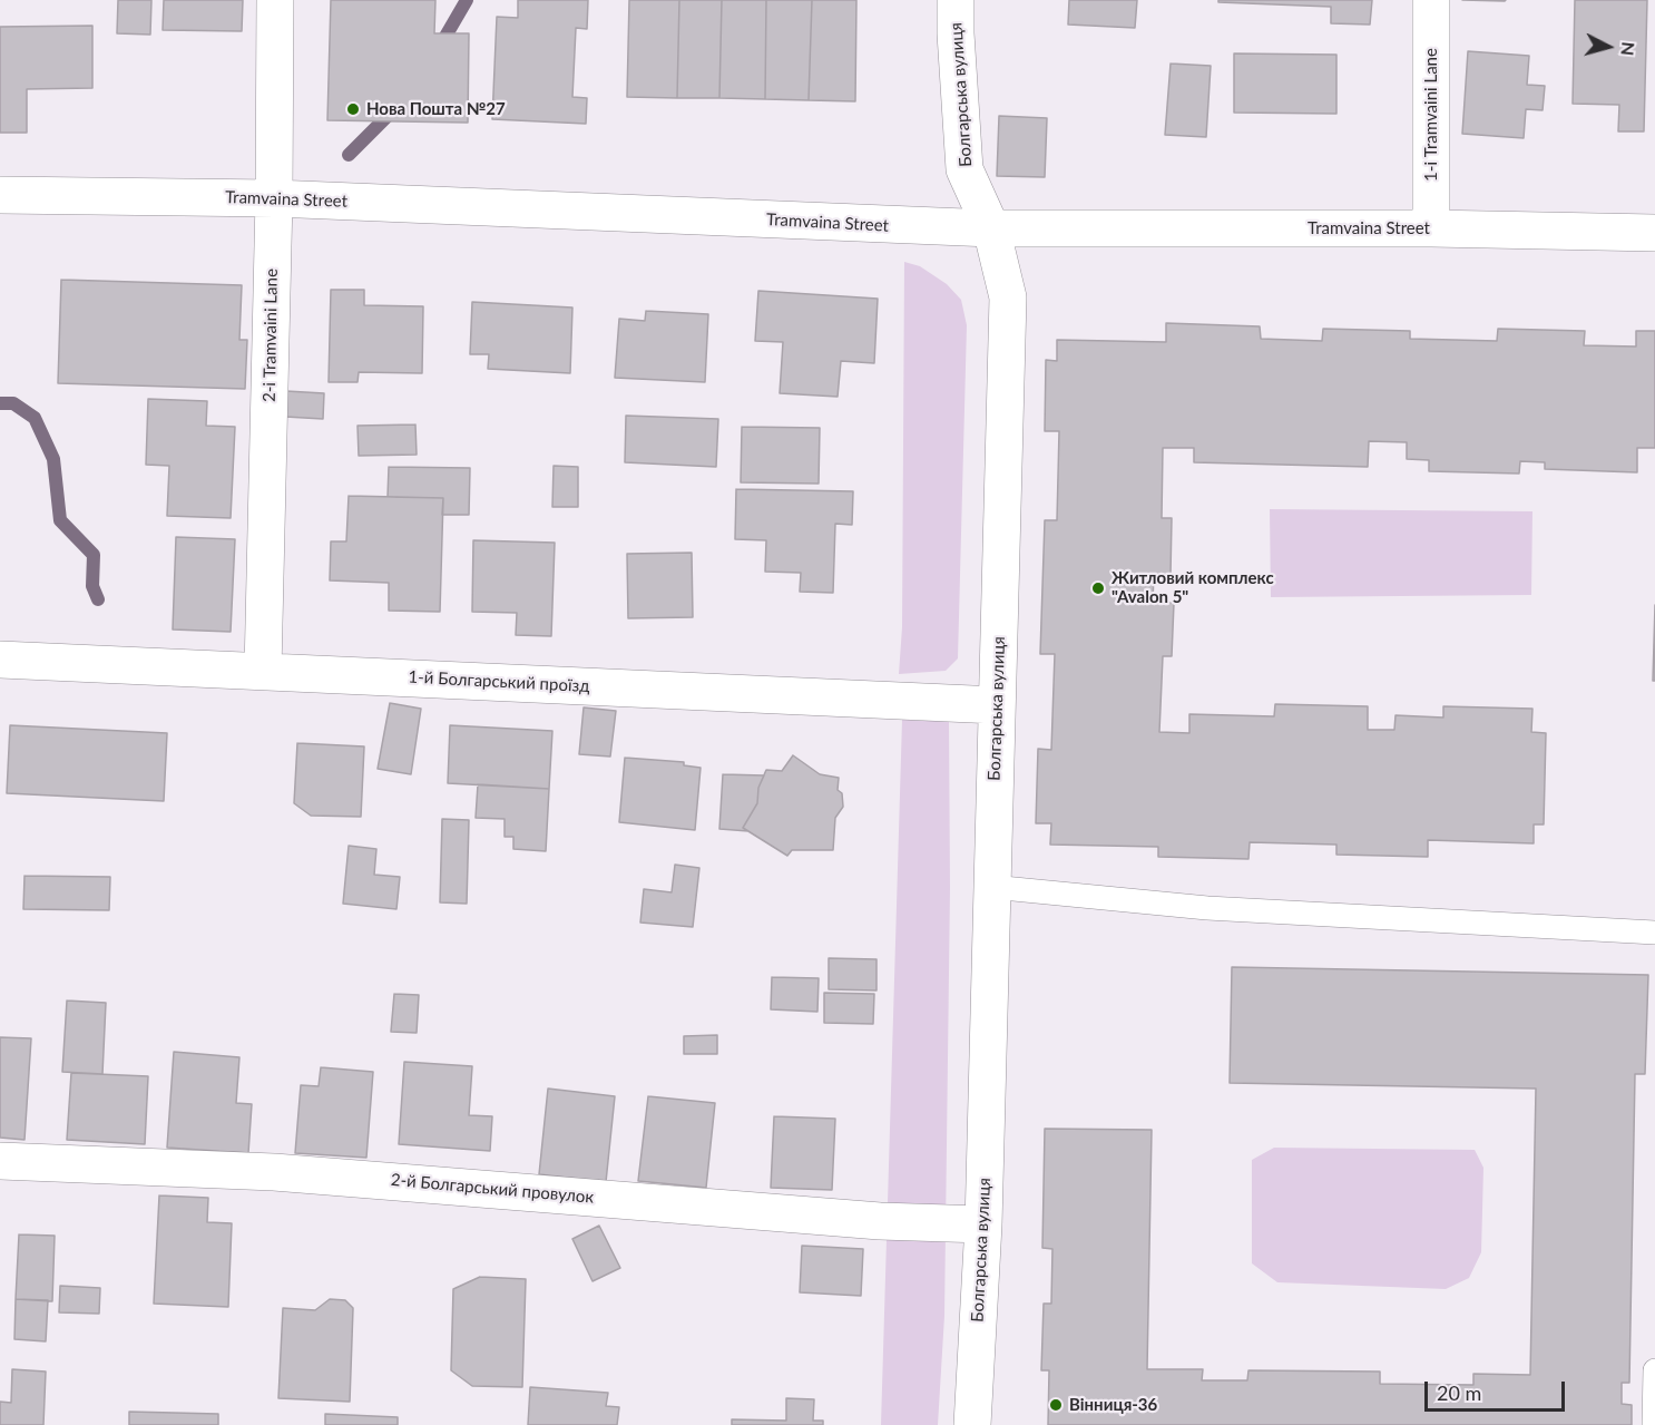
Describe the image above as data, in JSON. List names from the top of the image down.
{
  "streets": {
    "street": [
      "Болгарська вулиця",
      "1-i Tramvaini Lane",
      "Tramvaina Street",
      "2-i Tramvaini Lane",
      "1-й Болгарський проїзд",
      "2-й Болгарський провулок"
    ]
  },
  "crossings": [
    ["Болгарська вулиця", "Tramvaina Street"],
    ["Болгарська вулиця", "1-й Болгарський проїзд"],
    ["Болгарська вулиця", "2-й Болгарський провулок"],
    ["1-i Tramvaini Lane", "Tramvaina Street"],
    ["Tramvaina Street", "2-i Tramvaini Lane"],
    ["2-i Tramvaini Lane", "1-й Болгарський проїзд"]
  ],
  "places": ["Нова Пошта №27", "Житловий комплекс \"Avalon 5\"", "Вінниця-36"],
  "scale_bar": "20 m",
  "north": "right"
}
